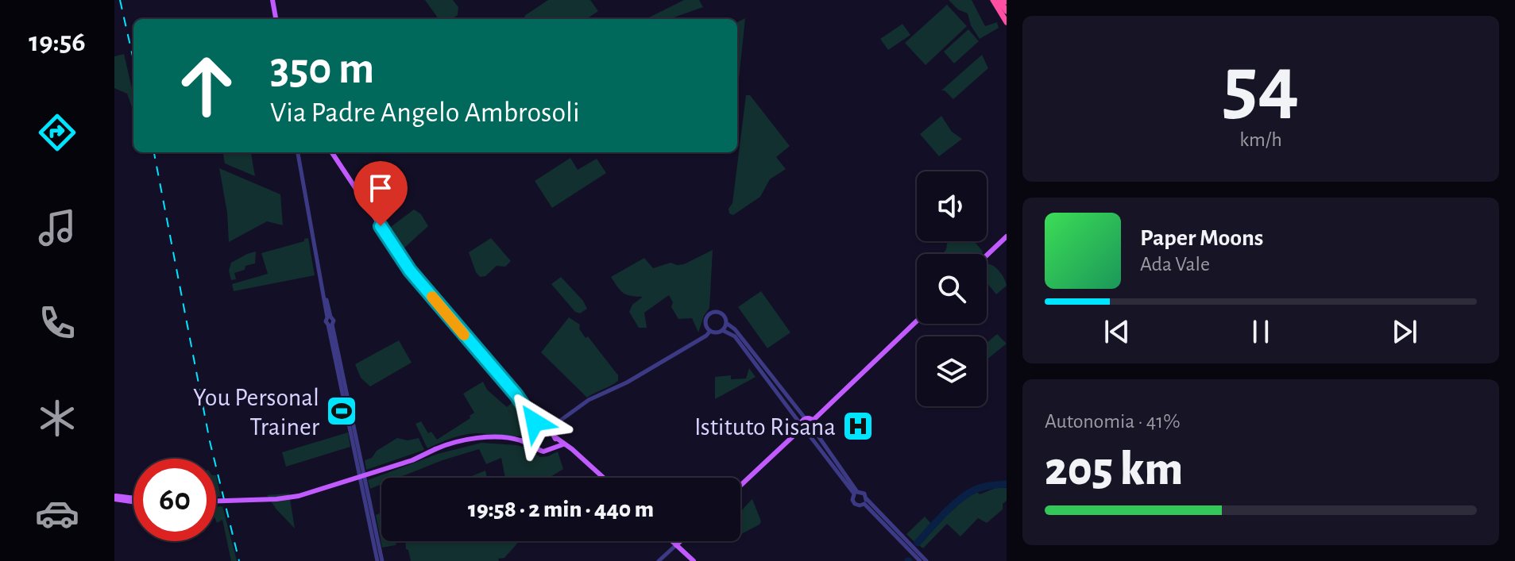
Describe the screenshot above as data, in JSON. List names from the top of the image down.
{
  "places": {
    "sports": ["You Personal Trainer"],
    "hospital": ["Istituto Risana"]
  },
  "page": {
    "tabs": "19:56",
    "tile": [
      ["54", "km/h"],
      ["Autonomia · 41%", "205 km"]
    ],
    "turn": ["350 m", "Via Padre Angelo Ambrosoli"],
    "song": ["Paper Moons", "Ada Vale"],
    "limit": "60",
    "trip": "19:58 · 2 min · 440 m"
  }
}
